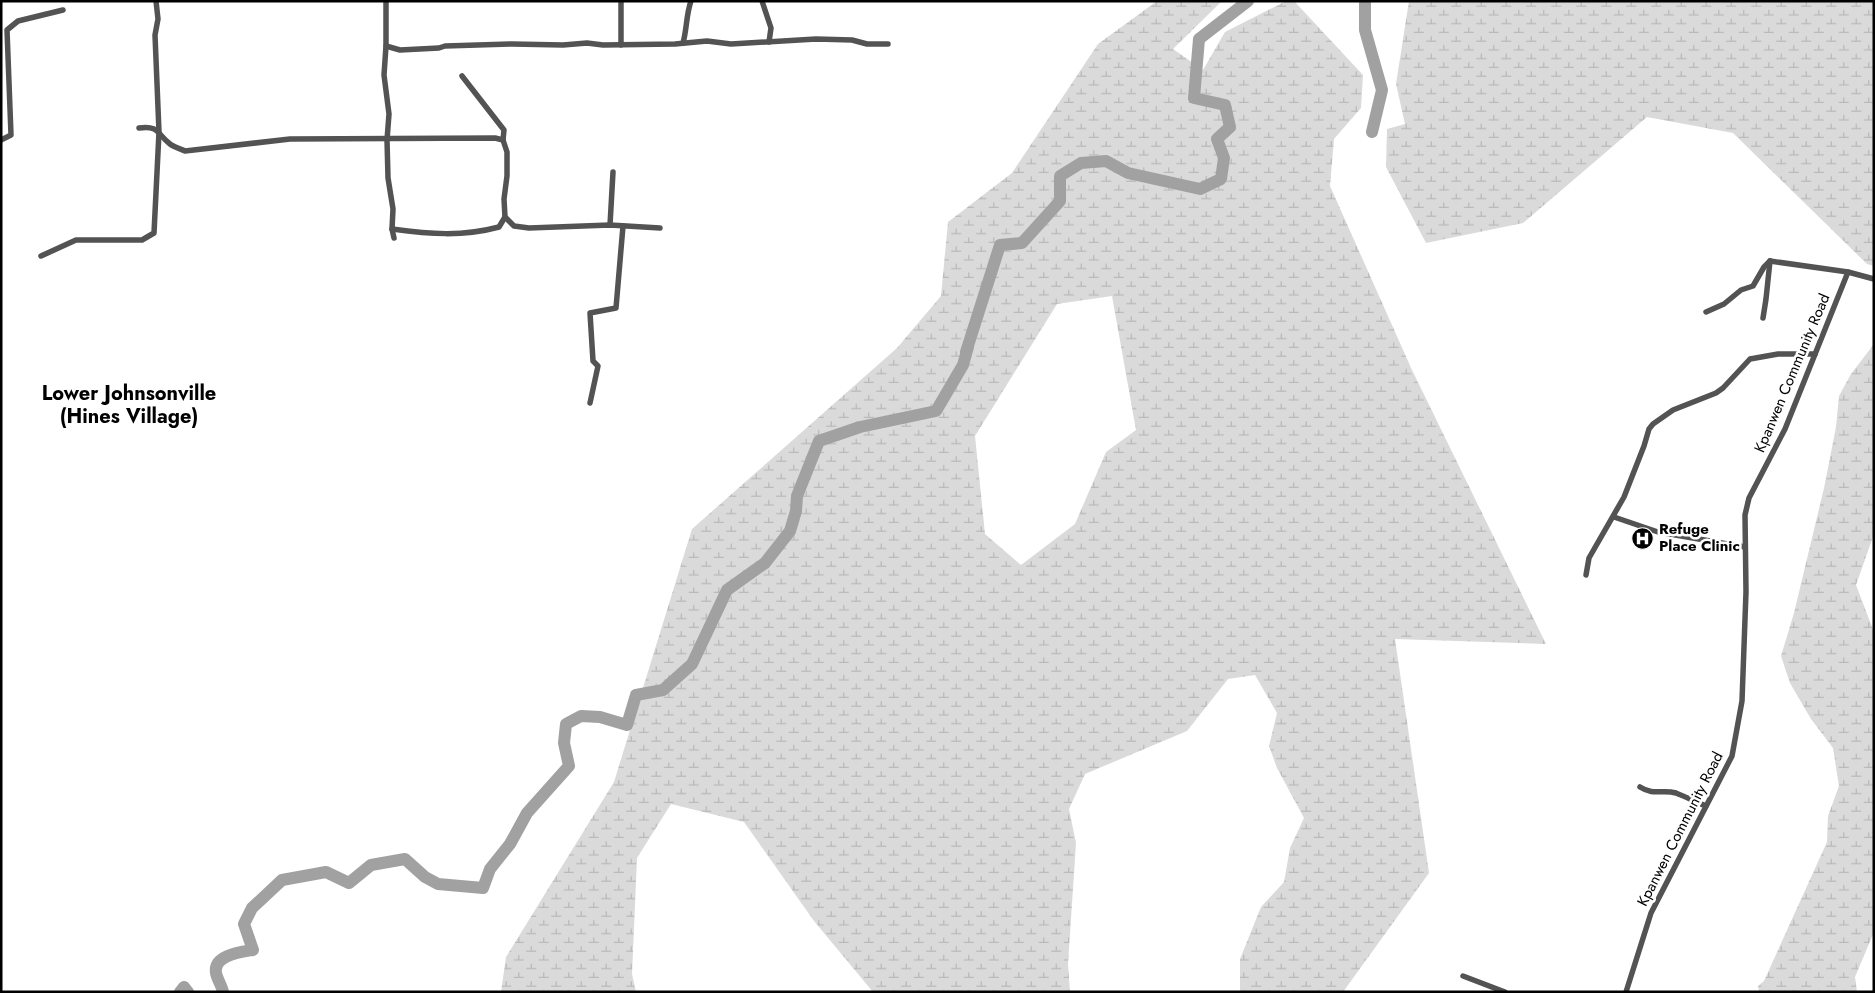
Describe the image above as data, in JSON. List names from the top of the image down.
{
  "streets": {
    "street": ["Kpanwen Community Road"]
  },
  "districts": ["Lower Johnsonville (Hines Village)"],
  "places": {
    "hospital": ["Refuge Place Clinic"]
  }
}
